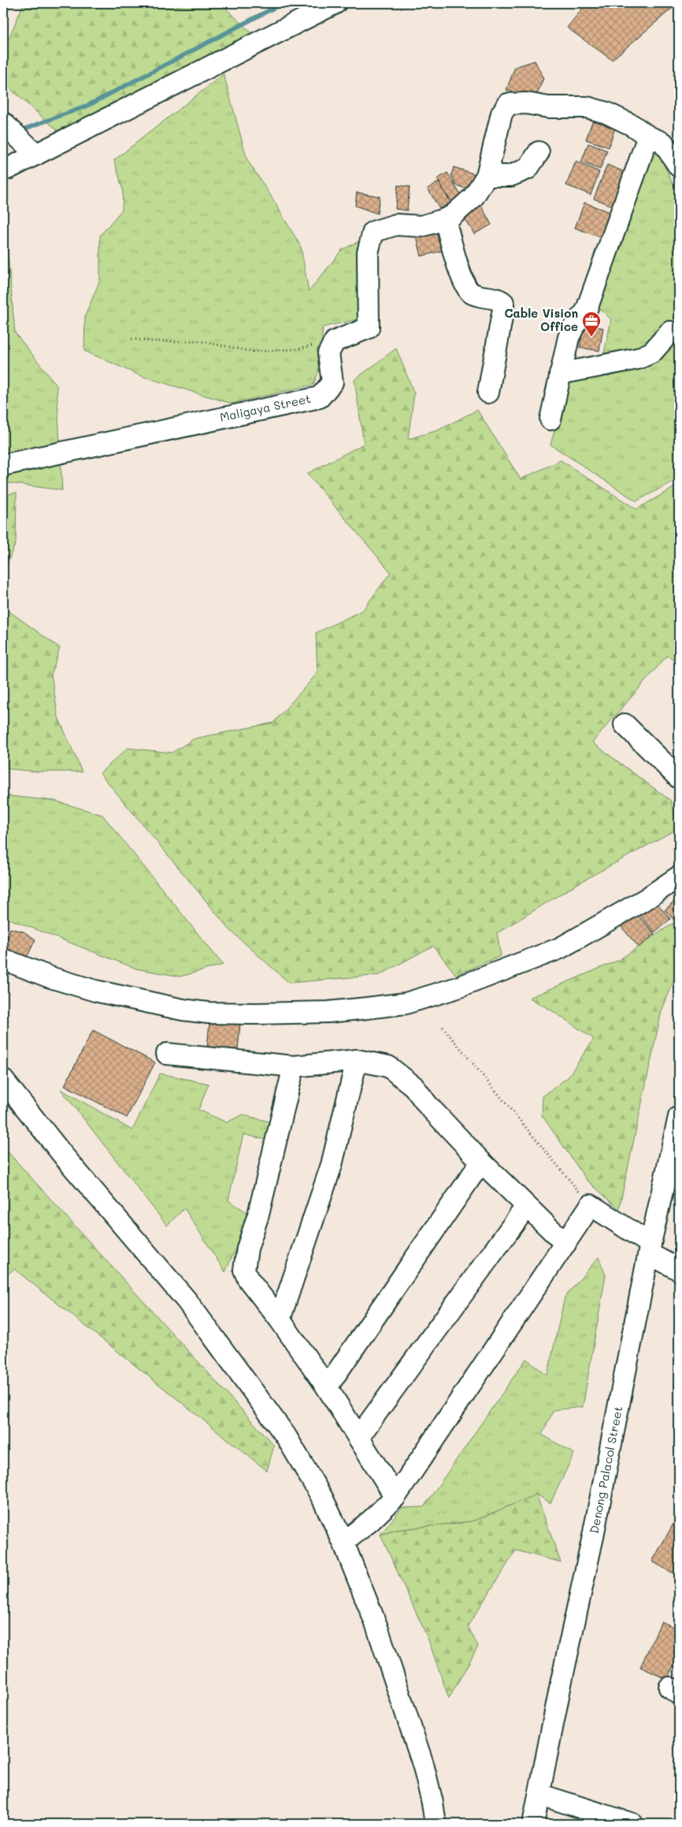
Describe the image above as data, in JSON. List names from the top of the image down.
{
  "streets": {
    "street": ["Maligaya Street", "Denong Palacol Street"]
  },
  "places": {
    "office": ["Cable Vision Office"]
  }
}
